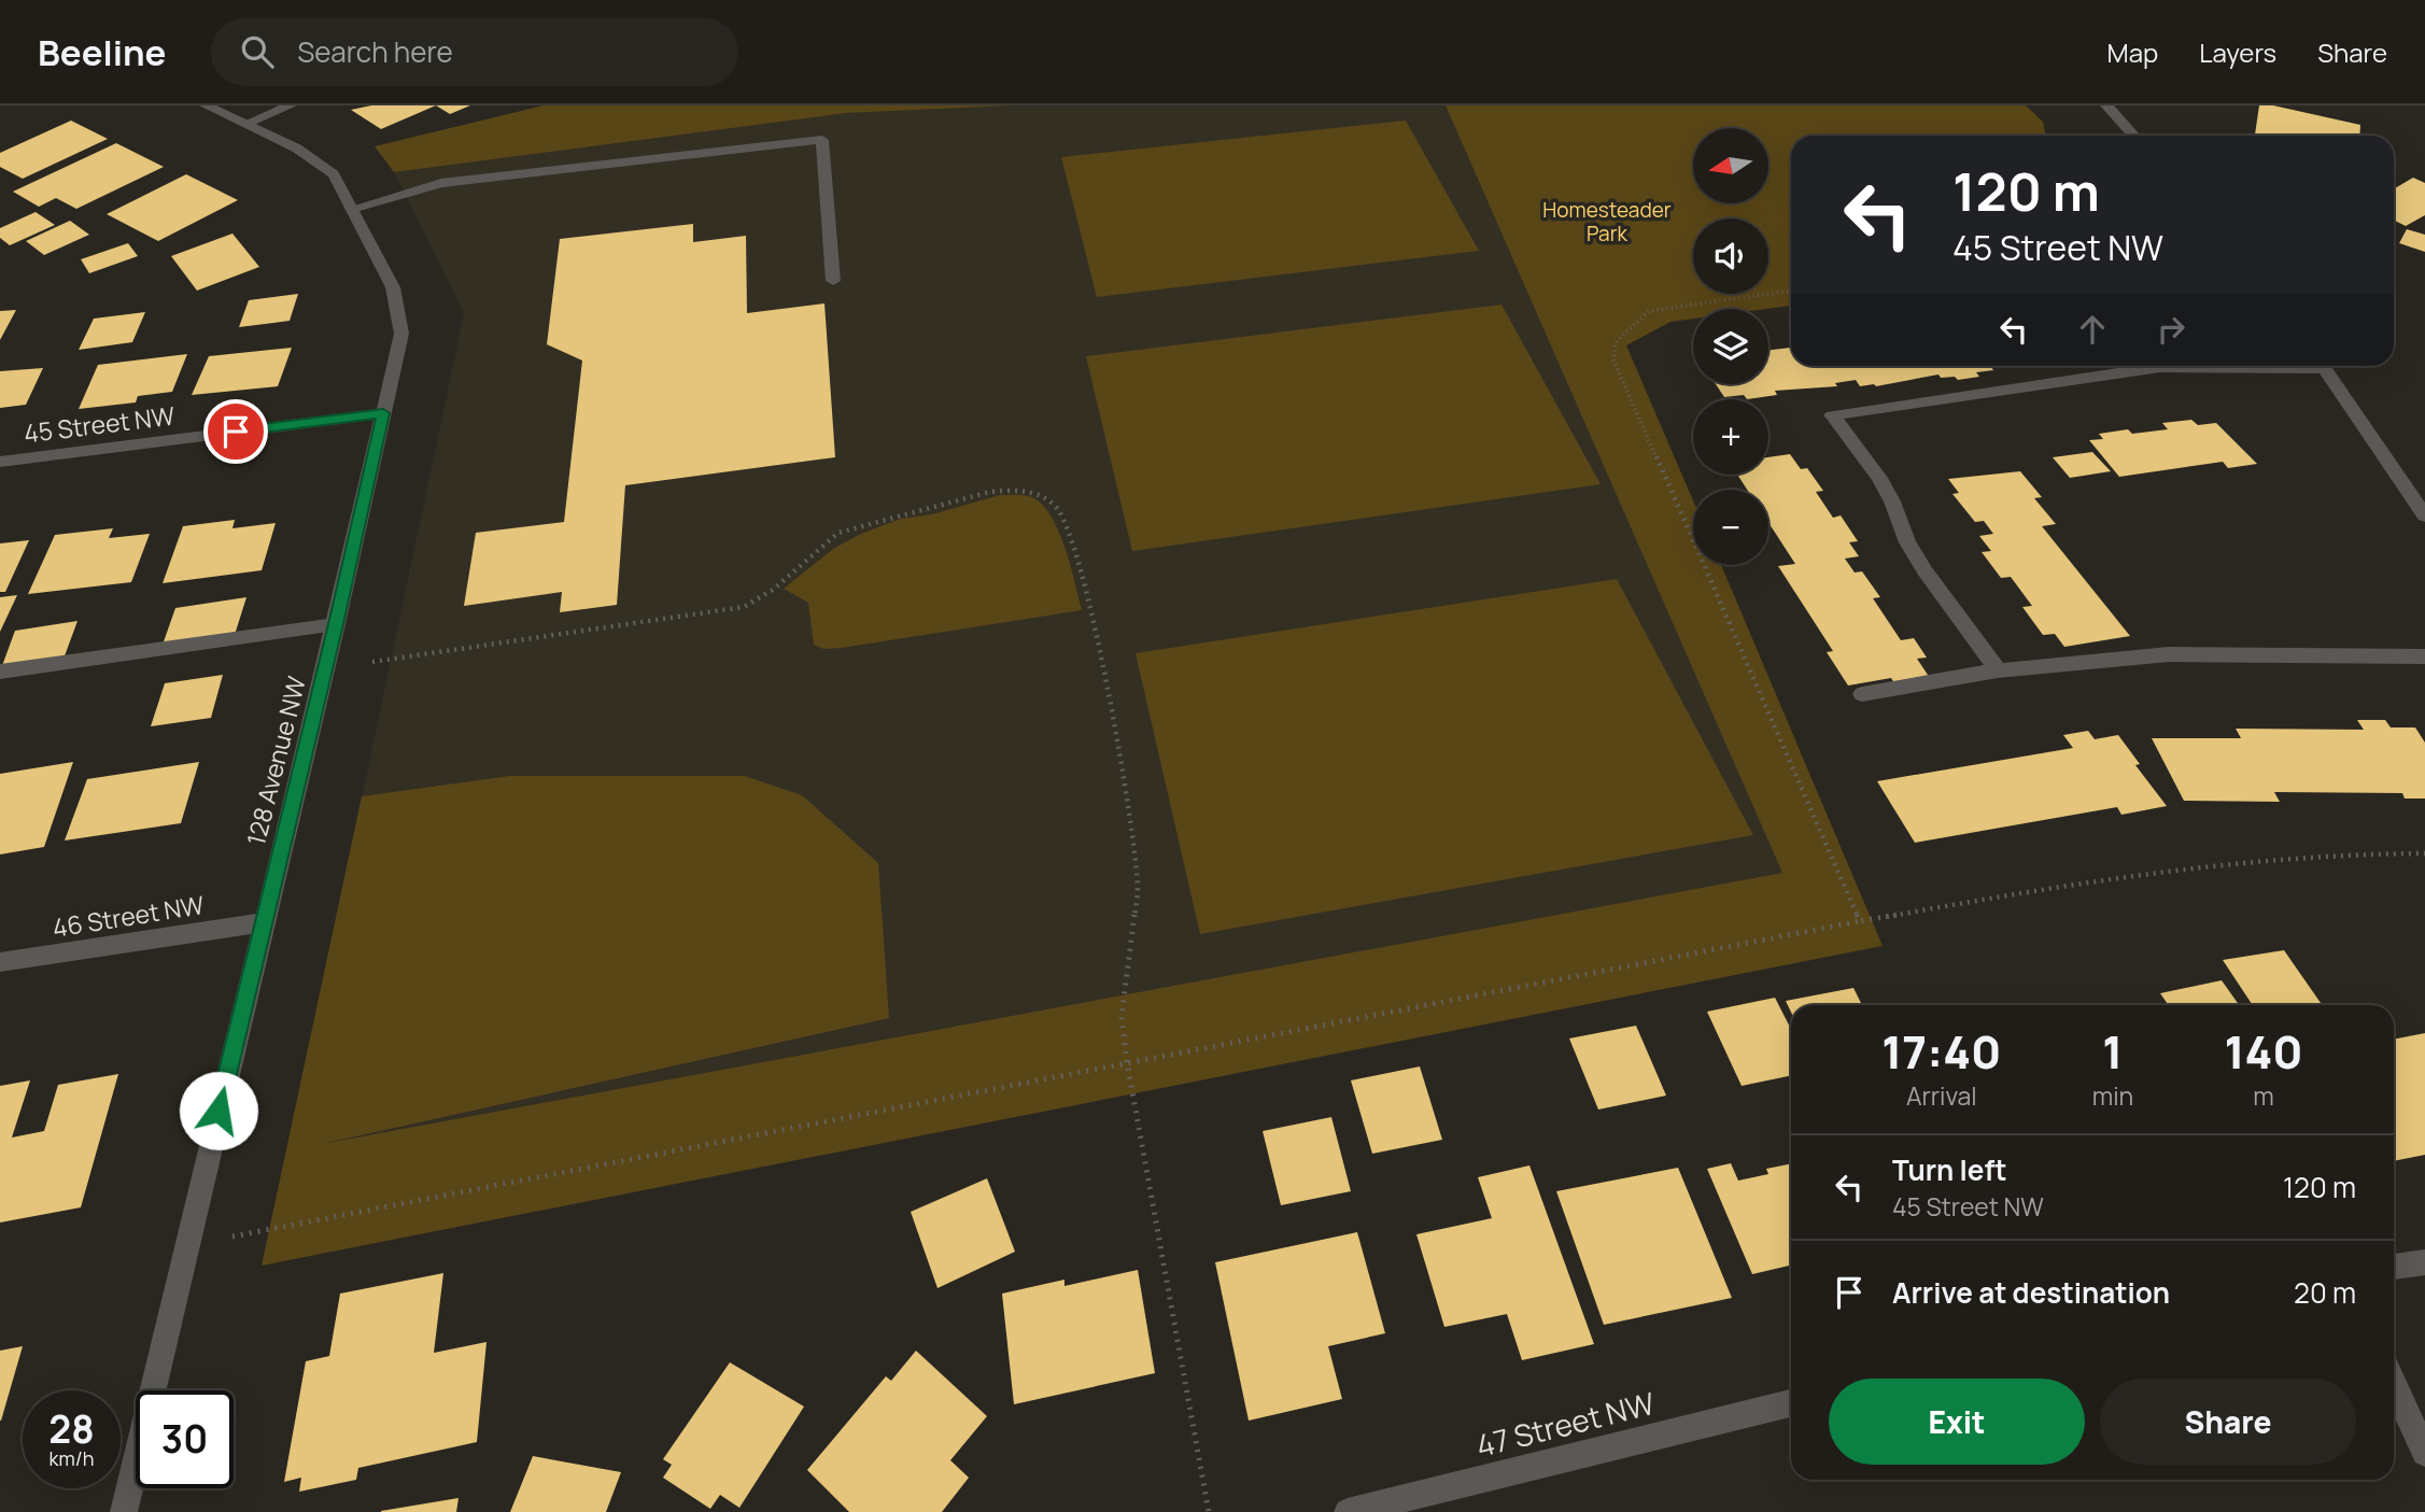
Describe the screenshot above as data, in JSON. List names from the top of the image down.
{
  "streets": {
    "street": [
      "45 Street NW",
      "128 Avenue NW",
      "46 Street NW",
      "47 Street NW"
    ]
  },
  "crossings": [
    ["45 Street NW", "128 Avenue NW"],
    ["128 Avenue NW", "46 Street NW"]
  ],
  "parks": ["Homesteader Park"],
  "north": "left",
  "page": {
    "header": "Beeline",
    "search": "Search here",
    "nav": ["Map", "Layers", "Share"],
    "map_buttons": ["+", "−"],
    "turn": ["120 m", "45 Street NW"],
    "eta": [
      "17:40",
      "Arrival",
      "1",
      "min",
      "140",
      "m"
    ],
    "list": [
      {
        "name": "Turn left",
        "note": "45 Street NW",
        "value": "120 m"
      },
      {
        "name": "Arrive at destination",
        "value": "20 m"
      }
    ],
    "buttons": ["Exit", "Share"],
    "speed": "28 km/h",
    "limit": "30"
  }
}
